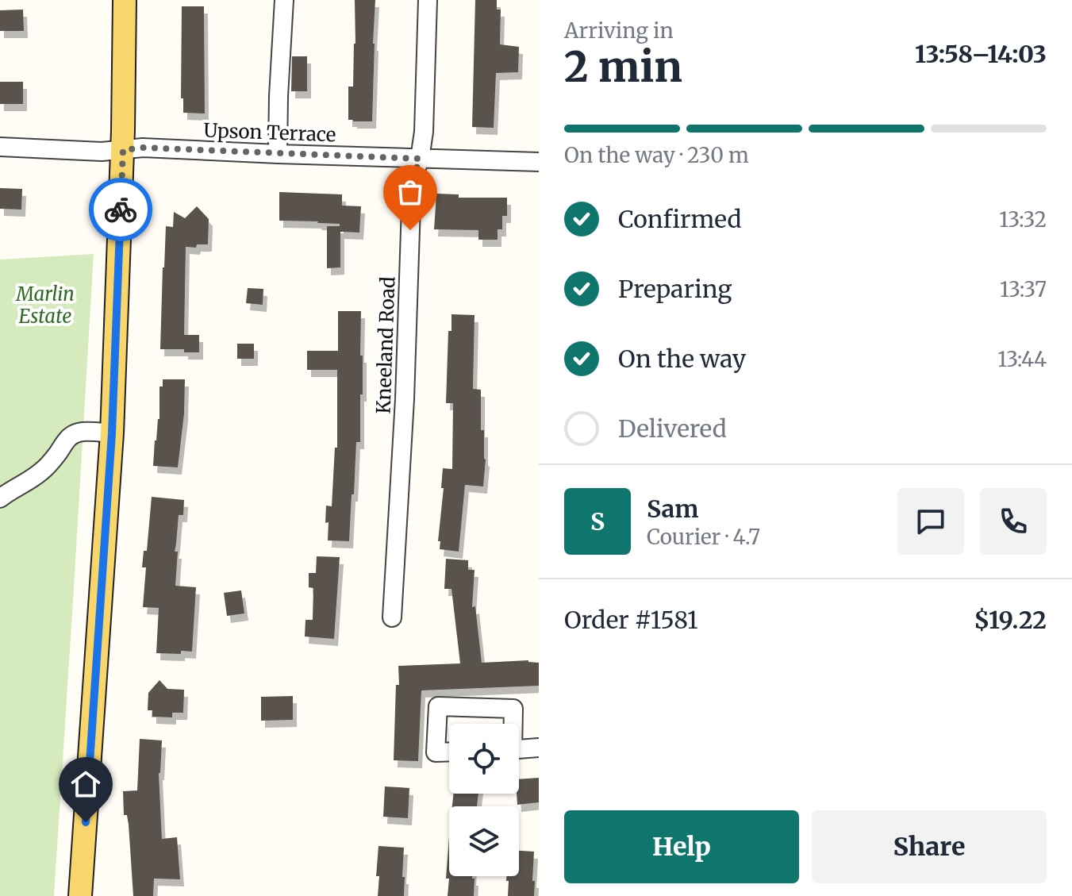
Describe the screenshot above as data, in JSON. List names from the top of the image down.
{
  "streets": {
    "street": ["Upson Terrace", "Kneeland Road"]
  },
  "crossings": [
    ["Upson Terrace", "Kneeland Road"]
  ],
  "parks": ["Marlin Estate"],
  "page": {
    "heading": ["2 min", "Arriving in", "13:58–14:03"],
    "panel": [
      "Sam",
      "Courier · 4.7",
      "Order #1581",
      "$19.22"
    ],
    "bar": "On the way · 230 m",
    "list": [
      ["Confirmed", "13:32"],
      ["Preparing", "13:37"],
      ["On the way", "13:44"],
      "Delivered"
    ],
    "round": "S",
    "buttons": ["Help", "Share"]
  }
}
